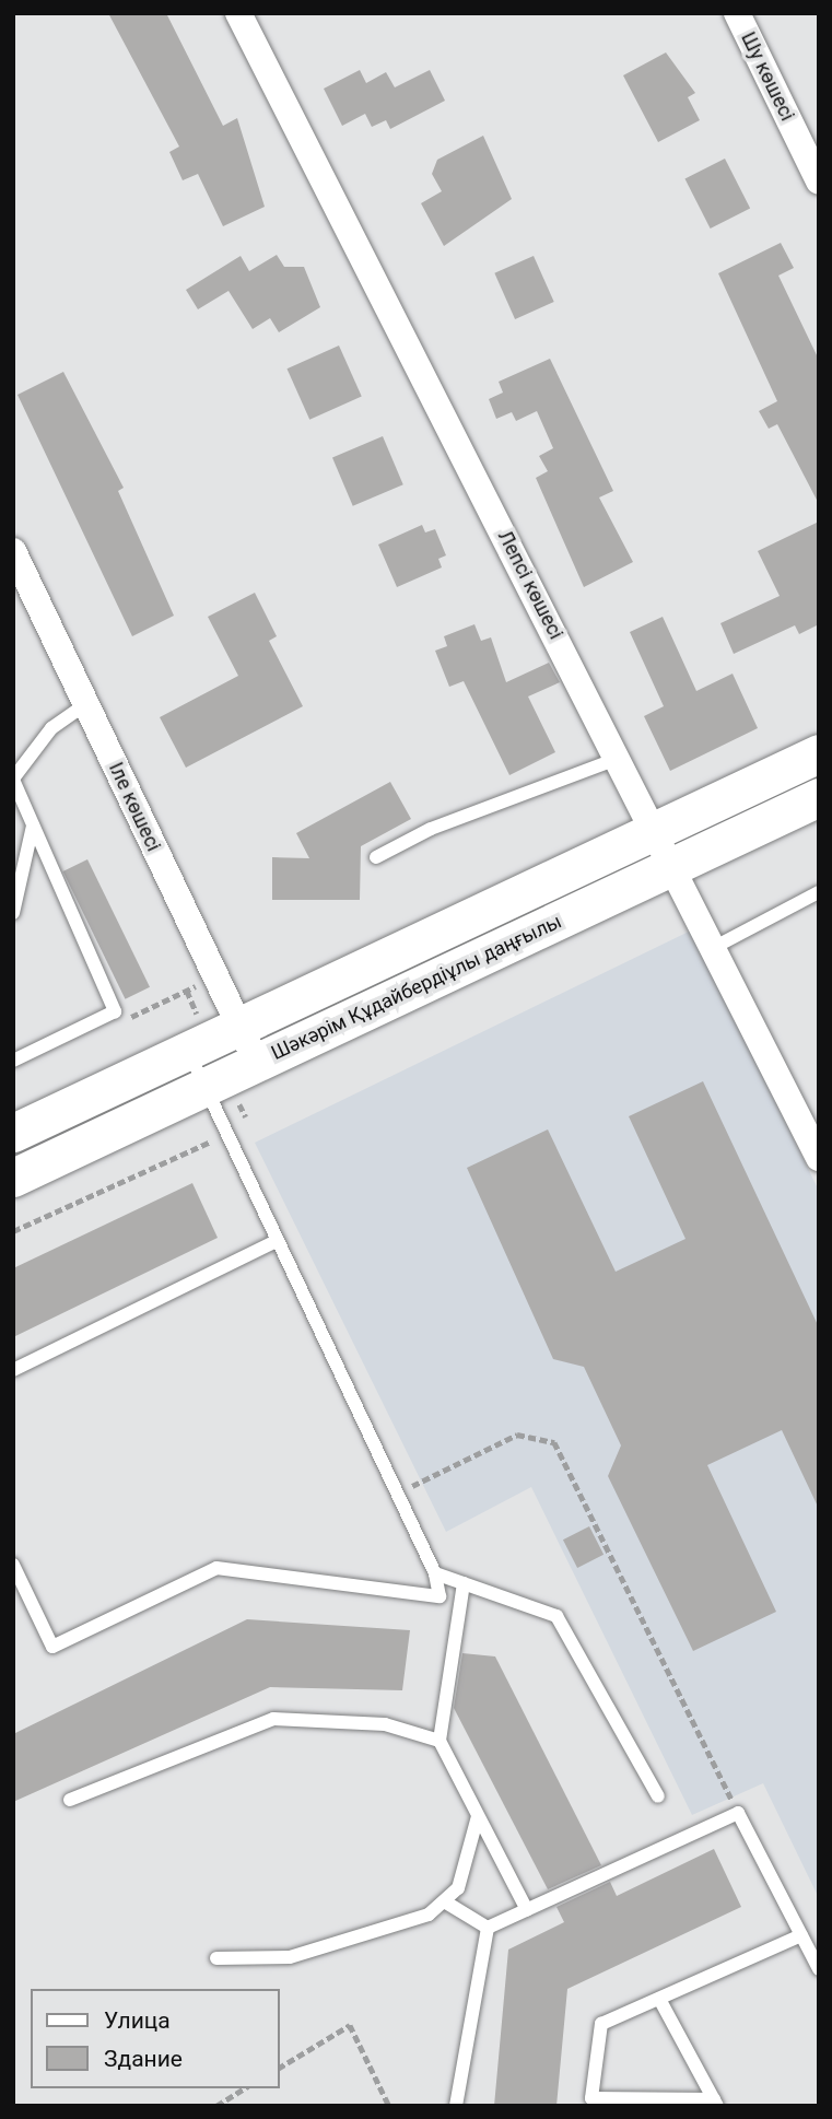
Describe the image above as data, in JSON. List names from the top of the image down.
{
  "streets": {
    "main road": ["Шәкәрім Құдайбердіұлы даңғылы"],
    "street": ["Шу көшесі", "Лепсі көшесі", "Іле көшесі"]
  },
  "crossings": [
    ["Лепсі көшесі", "Шәкәрім Құдайбердіұлы даңғылы"],
    ["Іле көшесі", "Шәкәрім Құдайбердіұлы даңғылы"]
  ],
  "legend": ["Улица", "Здание"]
}
